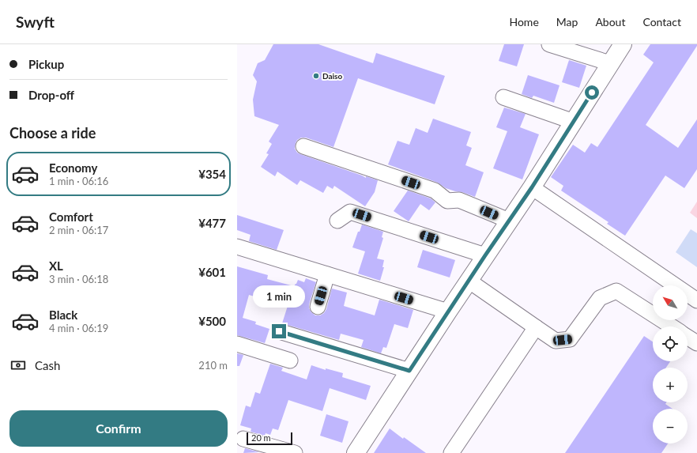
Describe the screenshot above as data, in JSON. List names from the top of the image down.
{
  "places": ["Daiso"],
  "scale_bar": "20 m",
  "north": "top left",
  "page": {
    "header": "Swyft",
    "nav": [
      "Home",
      "Map",
      "About",
      "Contact"
    ],
    "banner": ["Pickup", "Drop-off"],
    "heading": "Choose a ride",
    "list": [
      {
        "name": "Economy",
        "note": "1 min · 06:16",
        "value": "¥354"
      },
      {
        "name": "Comfort",
        "note": "2 min · 06:17",
        "value": "¥477"
      },
      {
        "name": "XL",
        "note": "3 min · 06:18",
        "value": "¥601"
      },
      {
        "name": "Black",
        "note": "4 min · 06:19",
        "value": "¥500"
      }
    ],
    "map_buttons": ["+", "−"],
    "bubble": "1 min",
    "pay": ["Cash", "210 m"],
    "buttons": "Confirm",
    "scale": "20 m"
  }
}
